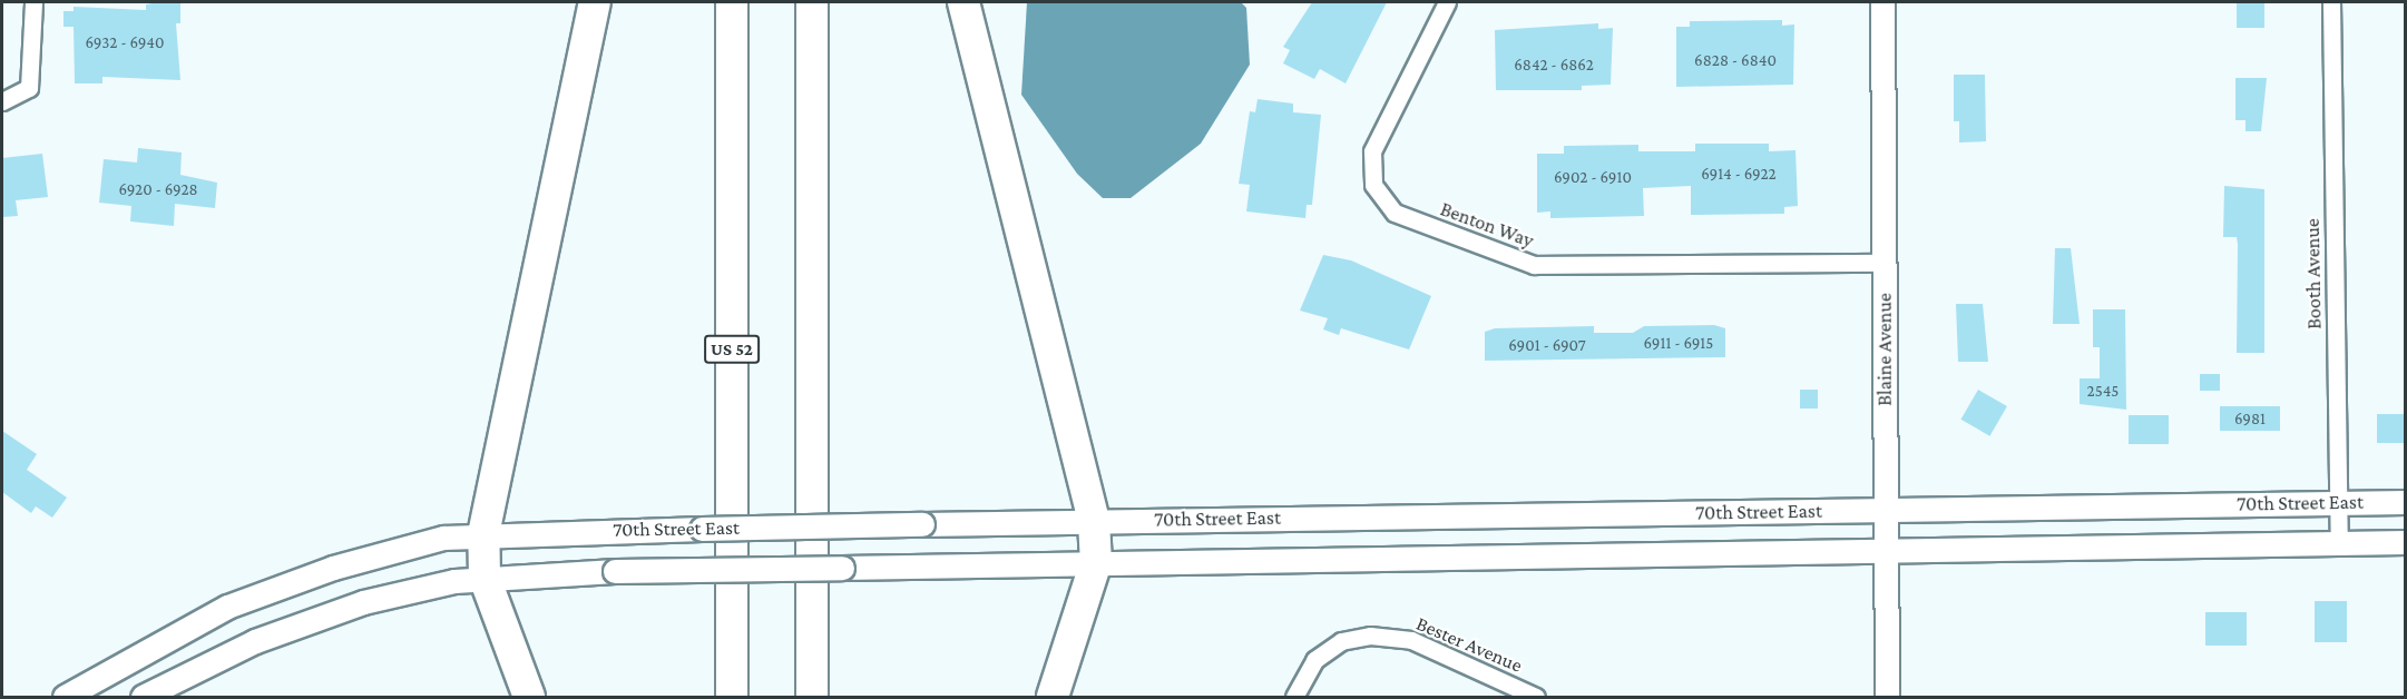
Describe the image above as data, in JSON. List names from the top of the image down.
{
  "streets": {
    "highway": ["US 52"],
    "main road": ["Blaine Avenue", "70th Street East"],
    "street": ["Benton Way", "Booth Avenue", "Bester Avenue"]
  },
  "crossings": [
    ["Benton Way", "Blaine Avenue"],
    ["Booth Avenue", "70th Street East"],
    ["Blaine Avenue", "70th Street East"]
  ],
  "house_numbers": [
    "6932 - 6940",
    "6828 - 6840",
    "6842 - 6862",
    "6914 - 6922",
    "6902 - 6910",
    "6920 - 6928",
    "6911 - 6915",
    "6901 - 6907",
    "2545",
    "6981"
  ]
}
